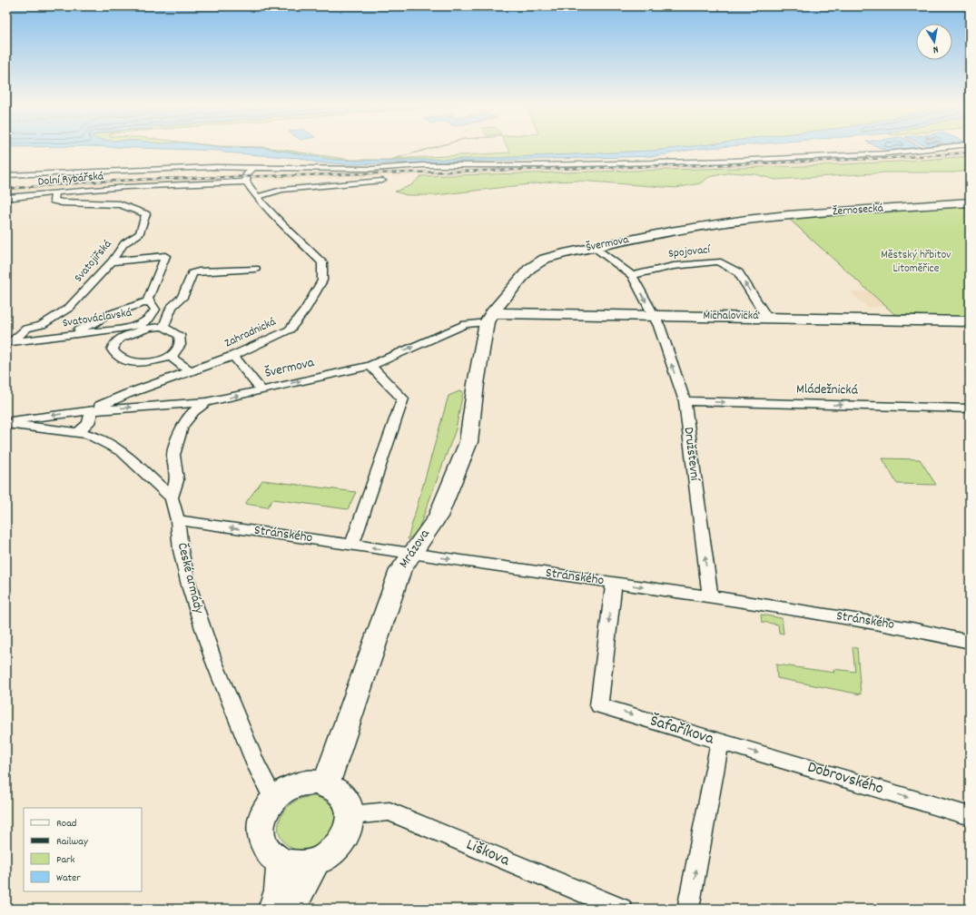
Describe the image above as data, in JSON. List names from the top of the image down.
{
  "streets": {
    "main road": [
      "Žernosecká",
      "Švermova",
      "Michalovická",
      "Mrázova"
    ],
    "street": [
      "Dolní Rybářská",
      "Spojovací",
      "Svatojiřská",
      "Svatováclavská",
      "Zahradnická",
      "Mládežnická",
      "Družstevní",
      "Stránského",
      "České armády",
      "Šafaříkova",
      "Dobrovského",
      "Liškova"
    ]
  },
  "crossings": [
    ["Dolní Rybářská", "Svatojiřská"],
    ["Dolní Rybářská", "Zahradnická"],
    ["Žernosecká", "Švermova"],
    ["Švermova", "Michalovická"],
    ["Švermova", "Zahradnická"],
    ["Švermova", "Mrázova"],
    ["Spojovací", "Michalovická"],
    ["Spojovací", "Družstevní"],
    ["Svatojiřská", "Svatováclavská"],
    ["Michalovická", "Družstevní"],
    ["Michalovická", "Mrázova"],
    ["Mládežnická", "Družstevní"],
    ["Družstevní", "Stránského"],
    ["Stránského", "Mrázova"],
    ["Stránského", "České armády"],
    ["Stránského", "Šafaříkova"],
    ["Mrázova", "České armády"],
    ["Mrázova", "Liškova"],
    ["České armády", "Liškova"],
    ["Šafaříkova", "Dobrovského"]
  ],
  "one_way": ["Švermova", "Mládežnická", "Dobrovského"],
  "parks": ["Městský hřbitov Litoměřice"],
  "legend": [
    "Road",
    "Railway",
    "Park",
    "Water"
  ],
  "north": "bottom"
}
